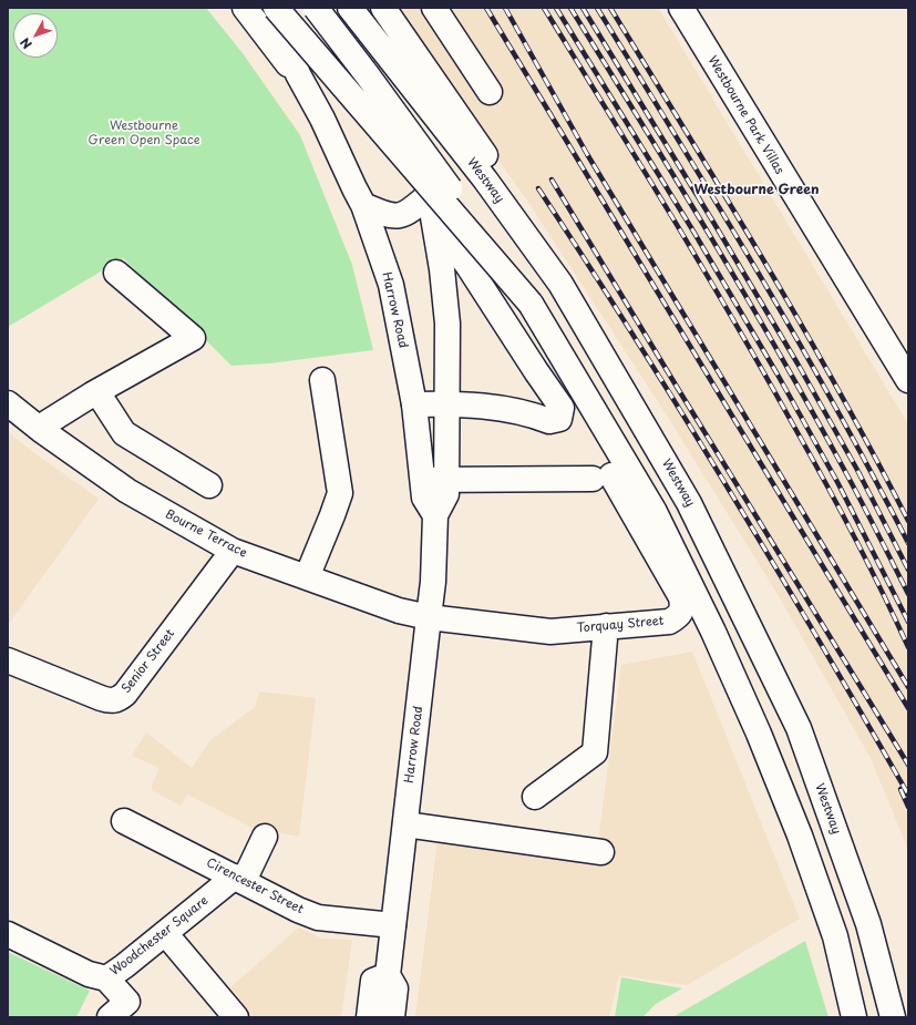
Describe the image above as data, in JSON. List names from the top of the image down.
{
  "streets": {
    "main road": [
      "Westbourne Park Villas",
      "Westway",
      "Harrow Road",
      "Bourne Terrace",
      "Torquay Street",
      "Senior Street",
      "Cirencester Street",
      "Woodchester Square"
    ]
  },
  "crossings": [
    ["Harrow Road", "Bourne Terrace"],
    ["Harrow Road", "Torquay Street"],
    ["Harrow Road", "Cirencester Street"],
    ["Bourne Terrace", "Torquay Street"],
    ["Bourne Terrace", "Senior Street"],
    ["Cirencester Street", "Woodchester Square"]
  ],
  "districts": ["Westbourne Green"],
  "parks": ["Westbourne Green Open Space"],
  "north": "bottom left"
}
